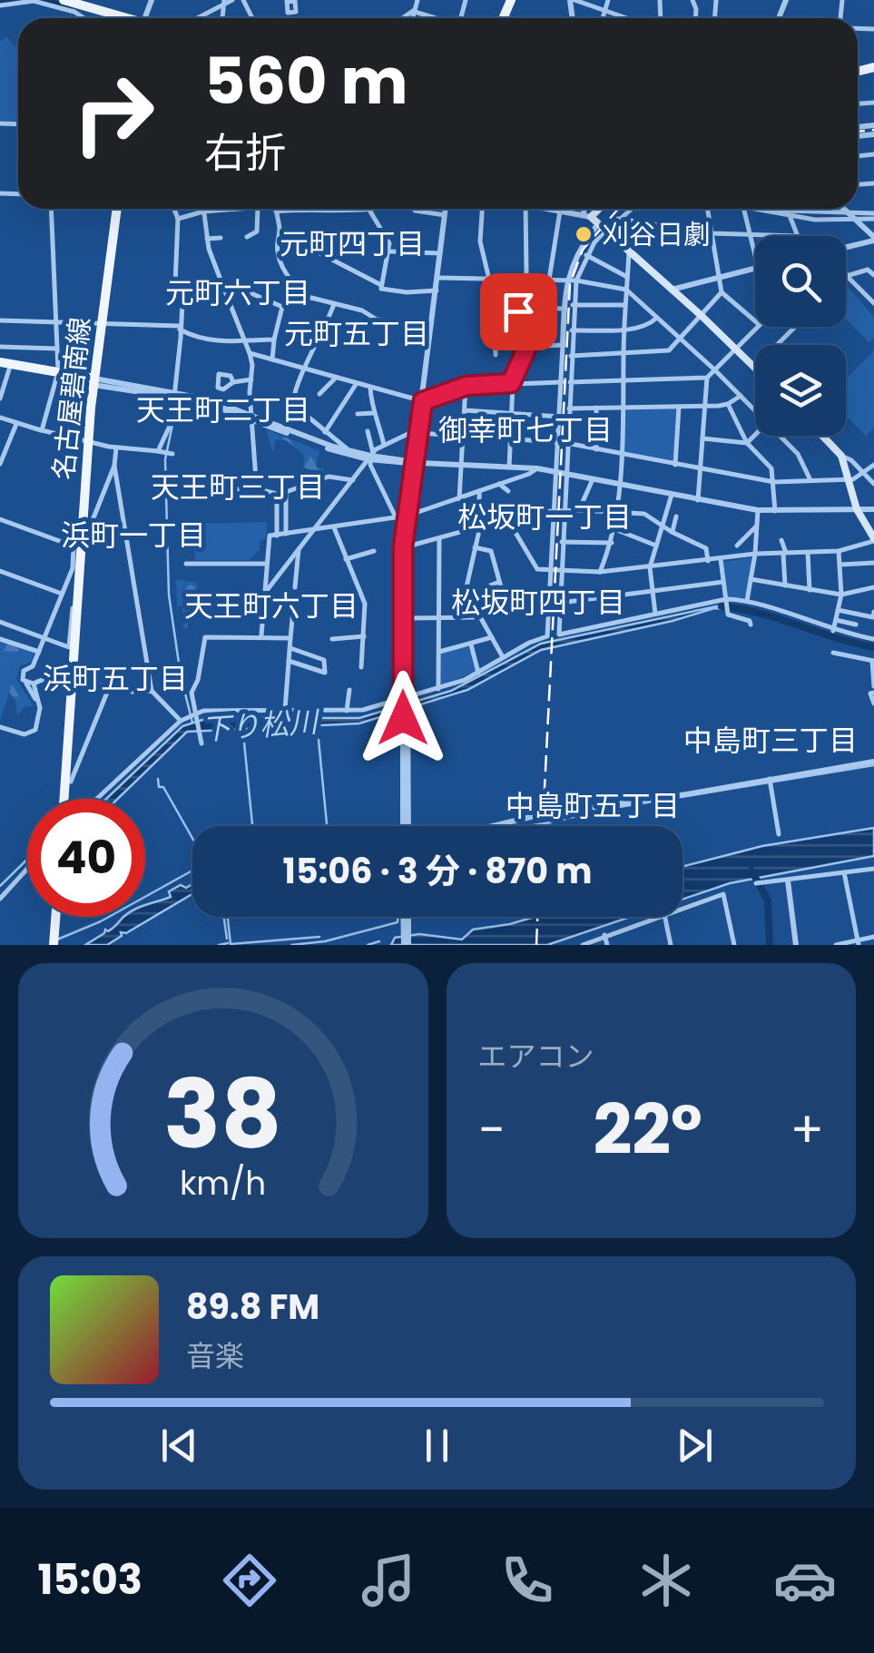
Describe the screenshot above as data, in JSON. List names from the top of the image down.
{
  "streets": {
    "main road": ["名古屋碧南線"]
  },
  "districts": [
    "元町四丁目",
    "元町六丁目",
    "元町五丁目",
    "天王町二丁目",
    "御幸町七丁目",
    "天王町三丁目",
    "松坂町一丁目",
    "浜町一丁目",
    "松坂町四丁目",
    "天王町六丁目",
    "浜町五丁目",
    "中島町三丁目",
    "中島町五丁目"
  ],
  "water": ["下り松川"],
  "places": ["刈谷日劇"],
  "page": {
    "turn": ["560 m", "右折"],
    "limit": "40",
    "trip": "15:06 · 3 分 · 870 m",
    "tile": "エアコン",
    "heat": ["−", "22°", "+"],
    "song": ["89.8 FM", "音楽"],
    "tabs": "15:03",
    "gauge": ["38", "km/h"]
  }
}
